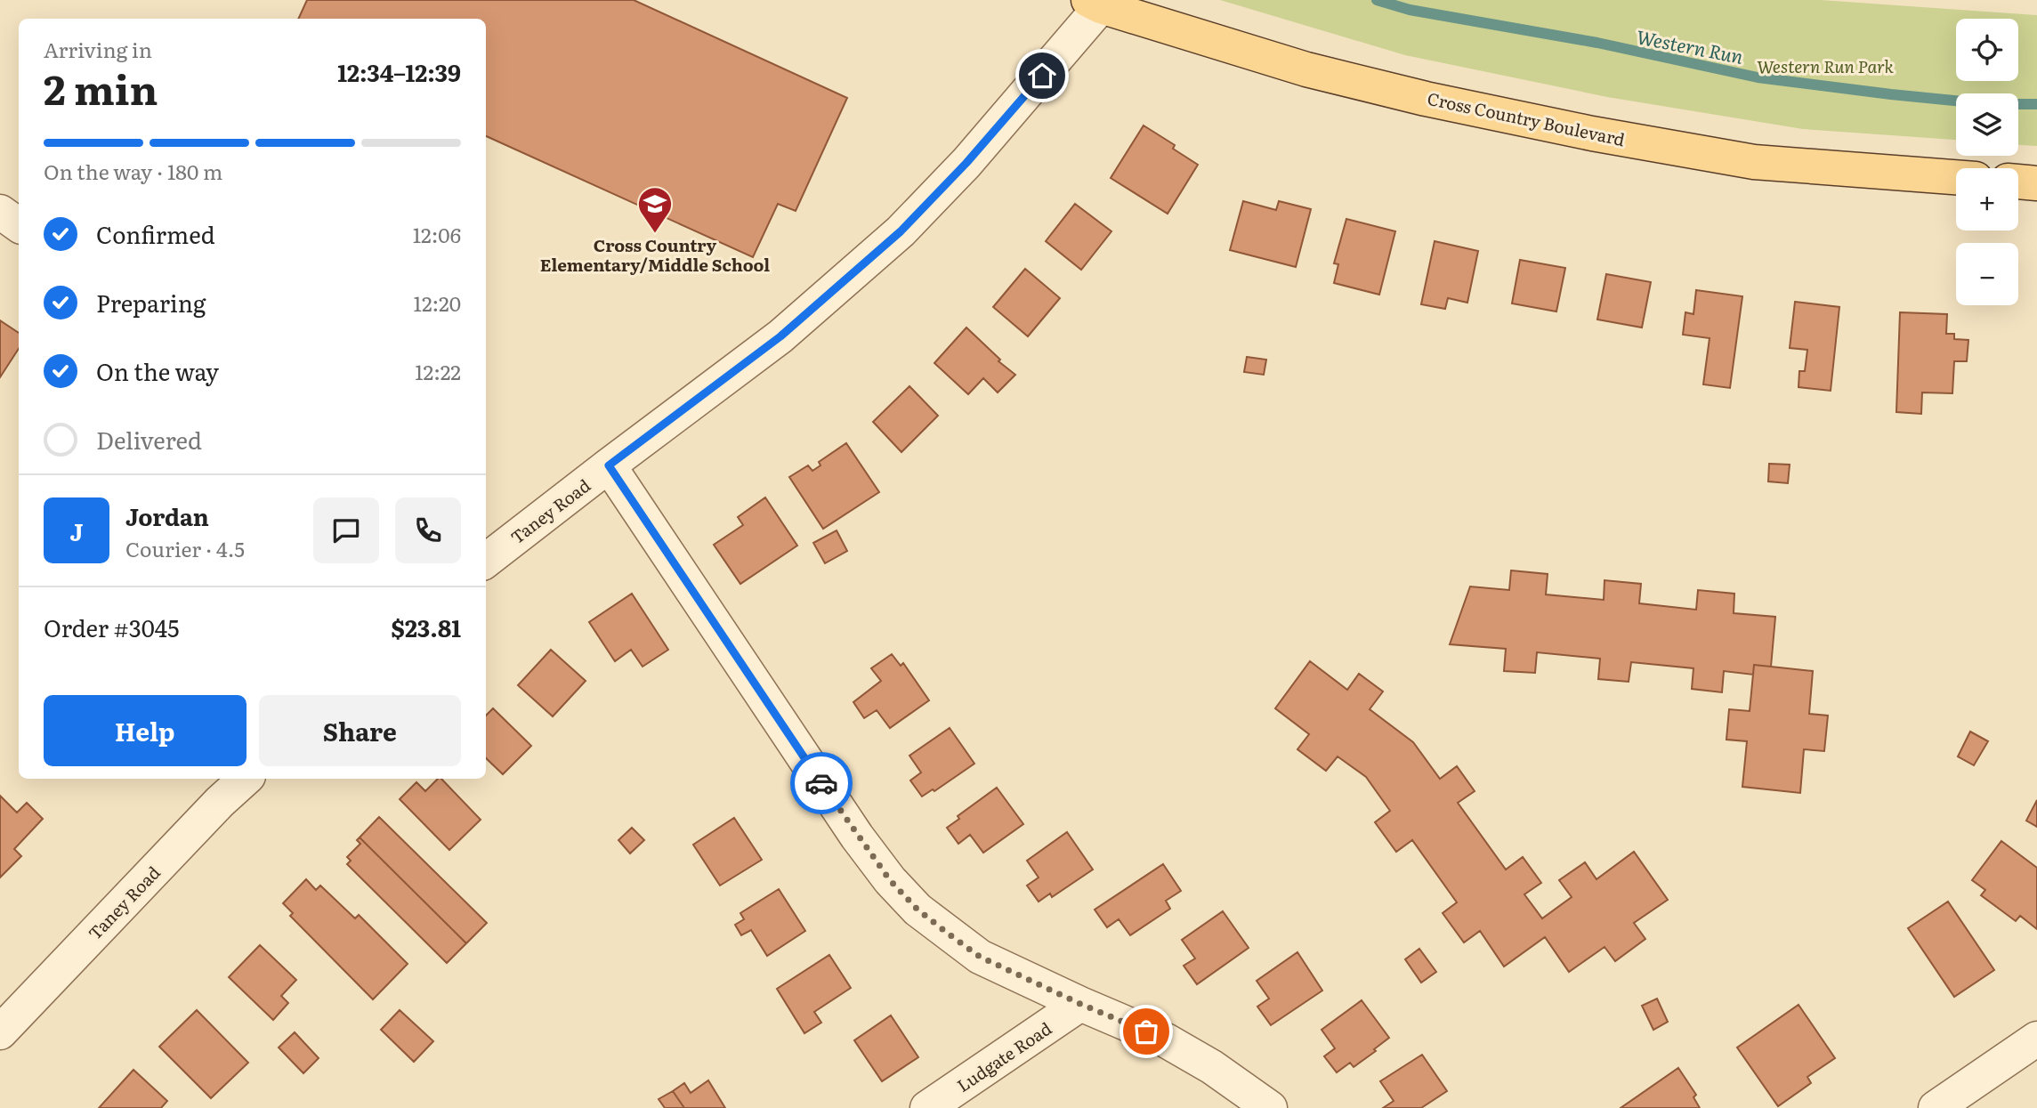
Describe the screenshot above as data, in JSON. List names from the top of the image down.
{
  "streets": {
    "main road": ["Cross Country Boulevard"],
    "street": ["Taney Road", "Ludgate Road"]
  },
  "crossings": [
    ["Cross Country Boulevard", "Taney Road"]
  ],
  "water": ["Western Run"],
  "parks": ["Western Run Park"],
  "places": {
    "school or university": ["Cross Country Elementary/Middle School"]
  },
  "page": {
    "map_buttons": ["+", "−"],
    "heading": ["2 min", "Arriving in", "12:34–12:39"],
    "panel": [
      "Jordan",
      "Courier · 4.5",
      "Order #3045",
      "$23.81"
    ],
    "bar": "On the way · 180 m",
    "list": [
      ["Confirmed", "12:06"],
      ["Preparing", "12:20"],
      ["On the way", "12:22"],
      "Delivered"
    ],
    "round": "J",
    "buttons": ["Help", "Share"]
  }
}
